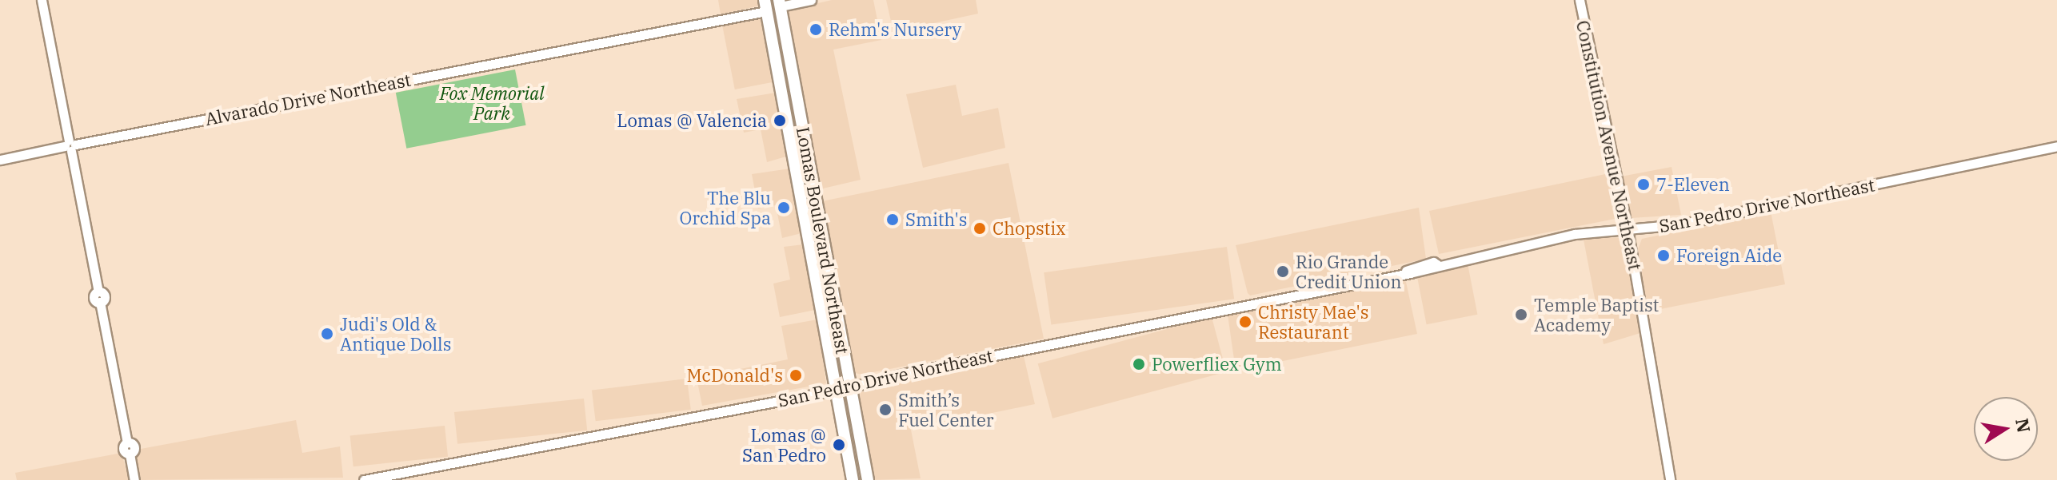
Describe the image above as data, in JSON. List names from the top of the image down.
{
  "streets": {
    "main road": ["Lomas Boulevard Northeast"],
    "street": ["Alvarado Drive Northeast", "Constitution Avenue Northeast", "San Pedro Drive Northeast"]
  },
  "crossings": [
    ["Alvarado Drive Northeast", "Lomas Boulevard Northeast"],
    ["Constitution Avenue Northeast", "San Pedro Drive Northeast"],
    ["San Pedro Drive Northeast", "Lomas Boulevard Northeast"]
  ],
  "parks": ["Fox Memorial Park"],
  "places": [
    "Rehm's Nursery",
    "Lomas @ Valencia",
    "7-Eleven",
    "The Blu Orchid Spa",
    "Smith's",
    "Chopstix",
    "Foreign Aide",
    "Rio Grande Credit Union",
    "Temple Baptist Academy",
    "Christy Mae's Restaurant",
    "Judi's Old & Antique Dolls",
    "Powerfliex Gym",
    "McDonald's",
    "Smith’s Fuel Center",
    "Lomas @ San Pedro"
  ],
  "north": "right"
}
